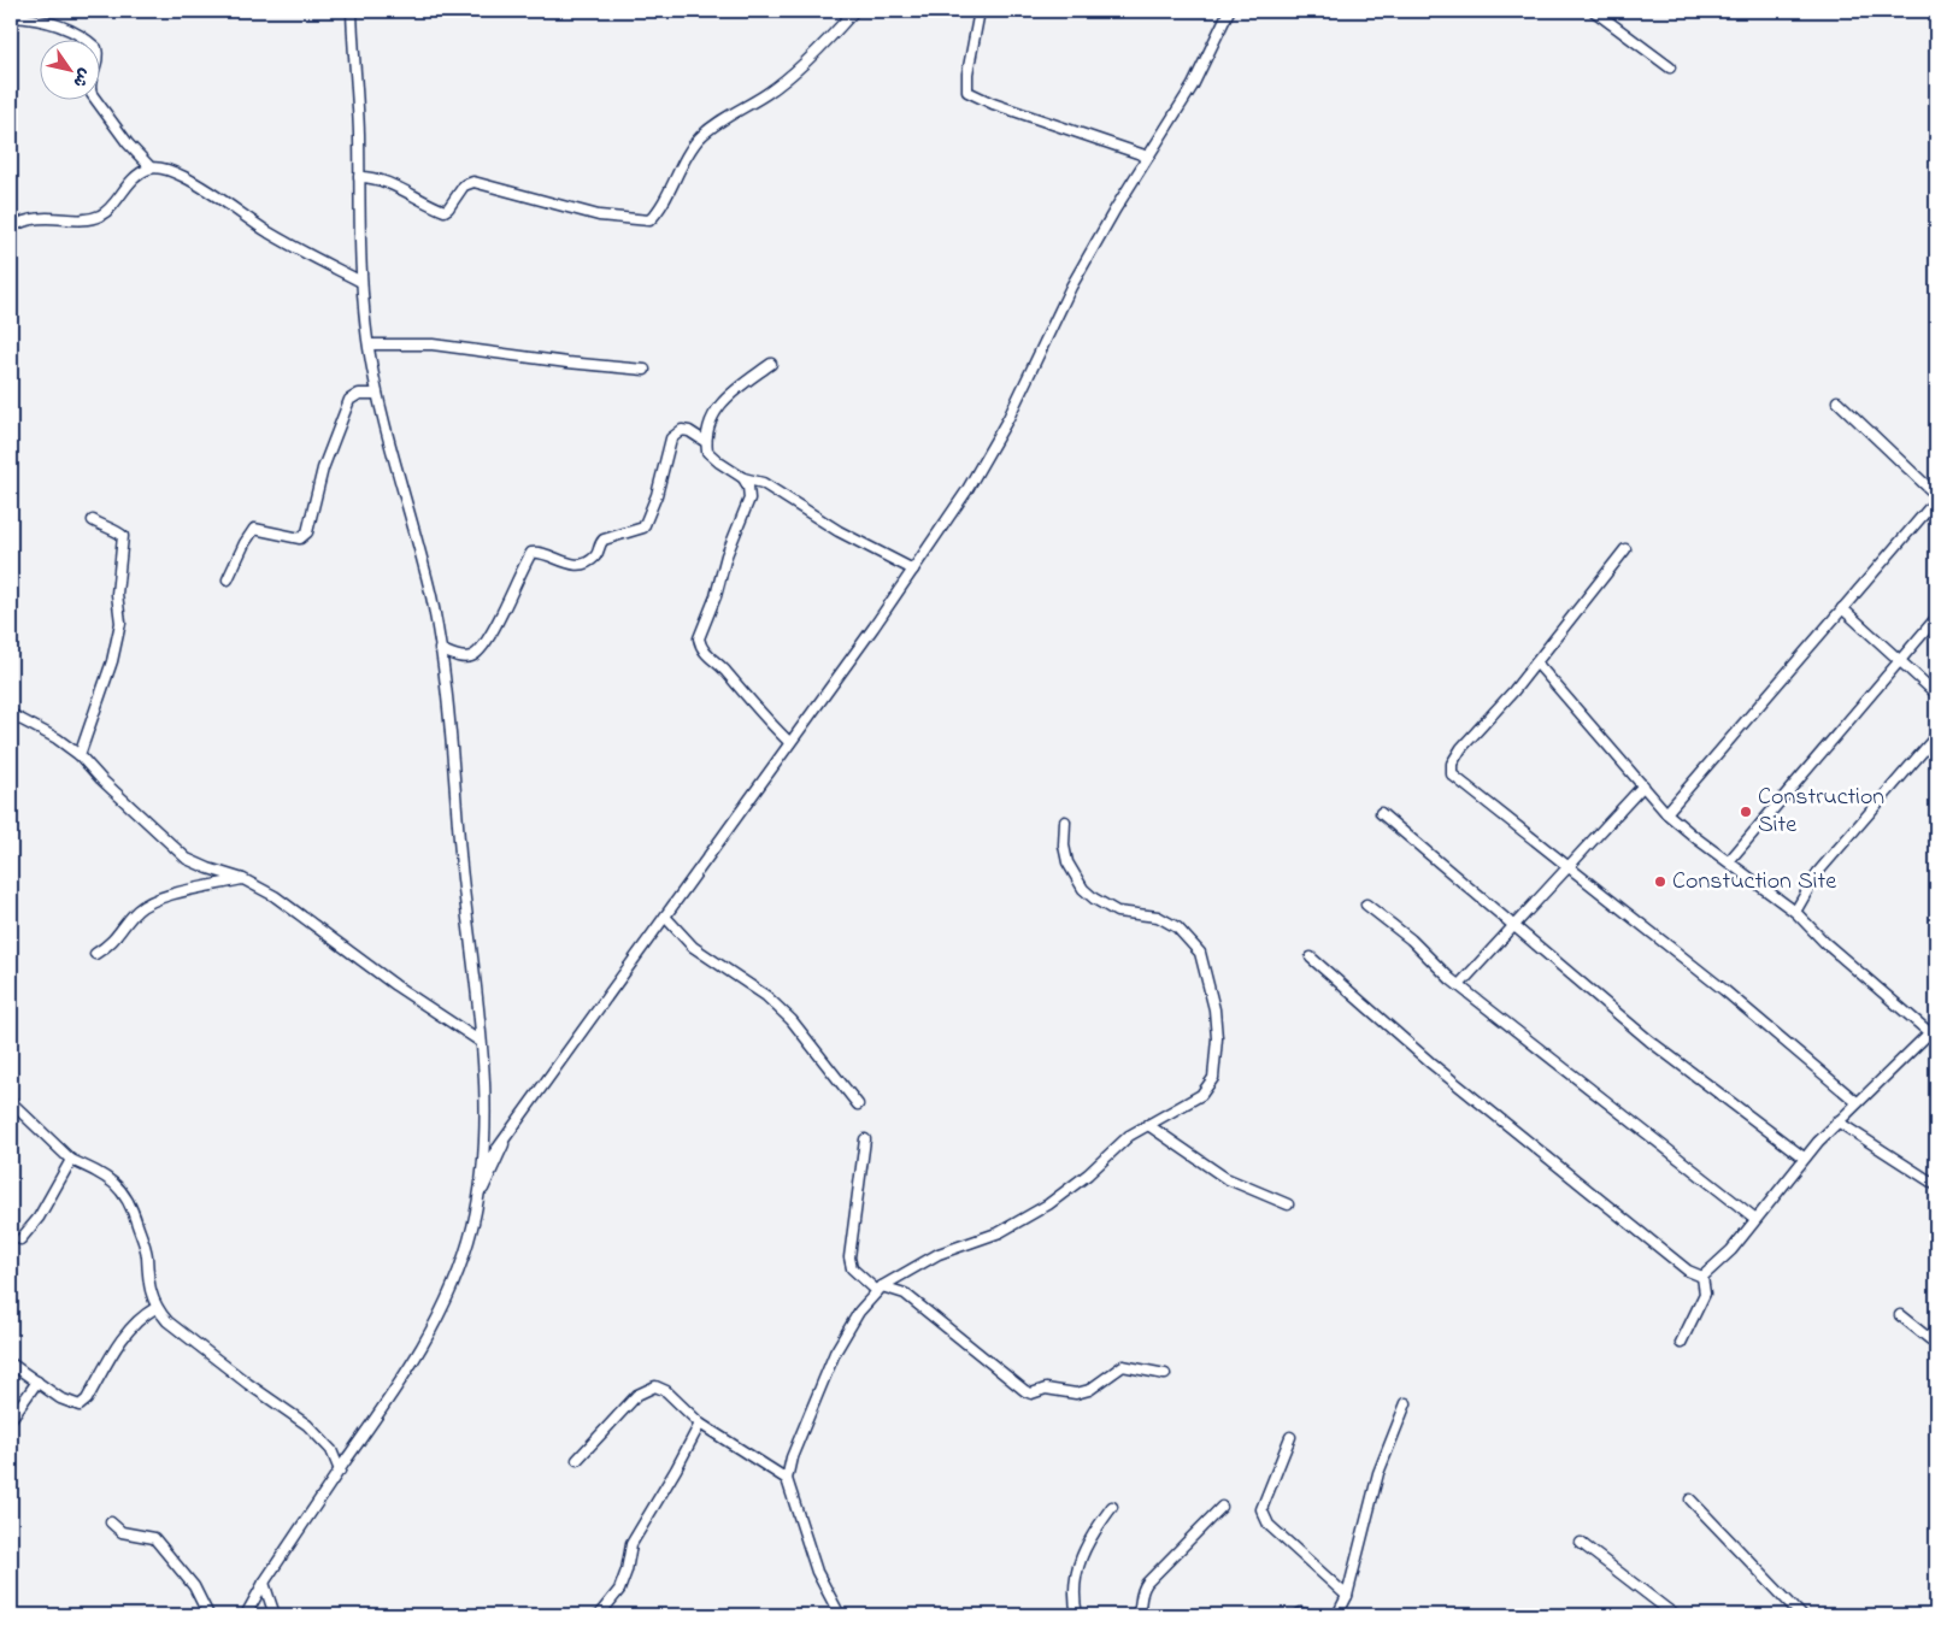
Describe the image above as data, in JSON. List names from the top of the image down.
{
  "places": ["Construction Site", "Constuction Site"],
  "north": "bottom right"
}
